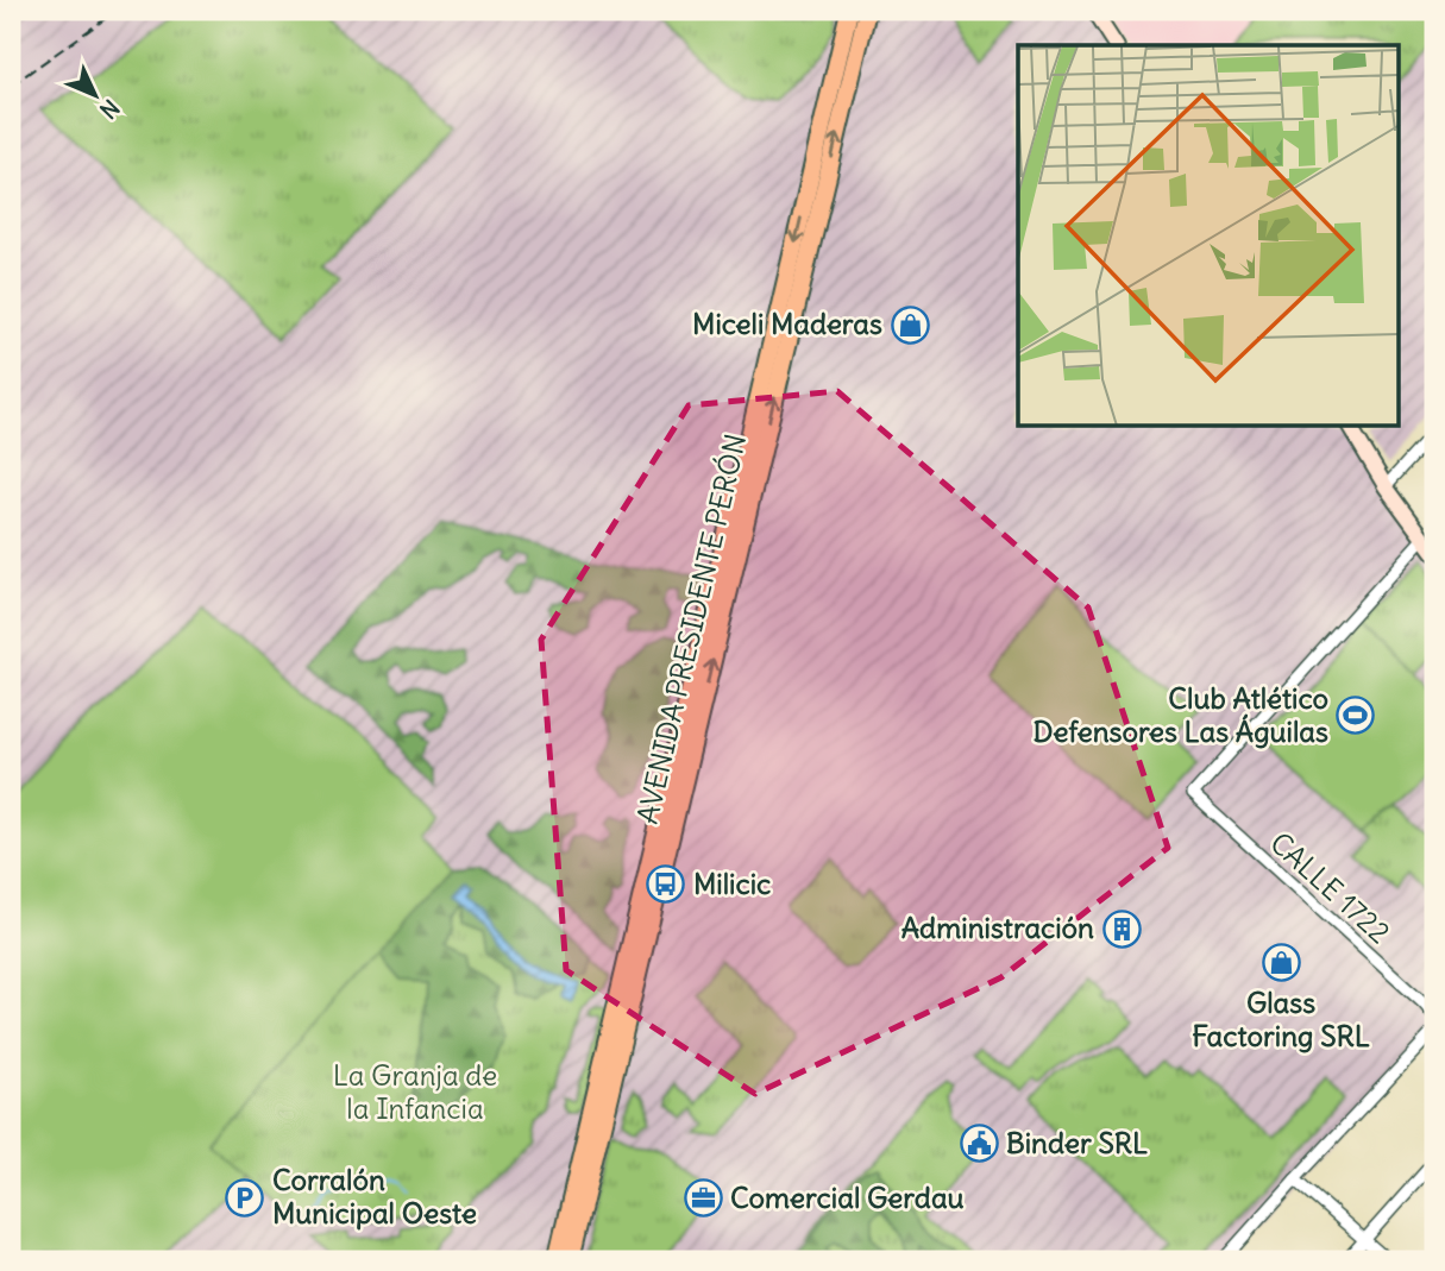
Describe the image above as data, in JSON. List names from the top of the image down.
{
  "streets": {
    "main road": ["AVENIDA PRESIDENTE PERÓN"],
    "street": ["CALLE 1722"]
  },
  "parks": ["La Granja de la Infancia"],
  "places": {
    "shop": ["Miceli Maderas", "Glass Factoring SRL"],
    "sports": ["Club Atlético Defensores Las Águilas"],
    "bus stop": ["Milicic"],
    "building": ["Administración"],
    "public building": ["Binder SRL"],
    "parking": ["Corralón Municipal Oeste"],
    "office": ["Comercial Gerdau"]
  },
  "north": "bottom right"
}
